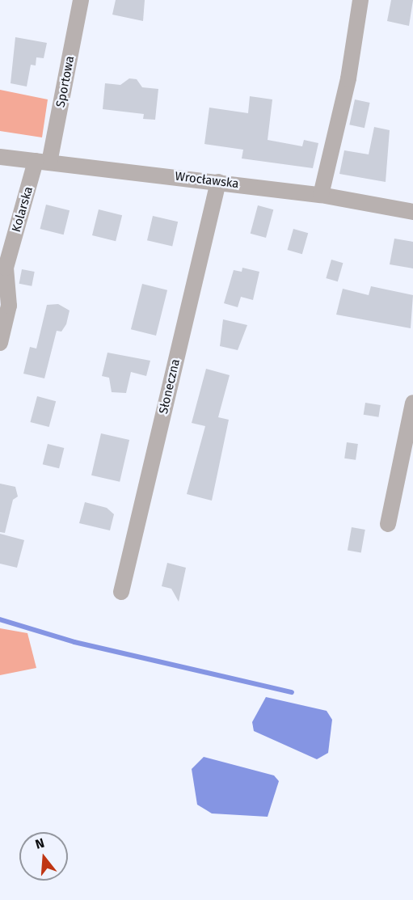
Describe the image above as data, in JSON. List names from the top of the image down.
{
  "streets": {
    "street": [
      "Sportowa",
      "Wrocławska",
      "Kolarska",
      "Słoneczna"
    ]
  },
  "crossings": [
    ["Sportowa", "Wrocławska"],
    ["Sportowa", "Kolarska"],
    ["Wrocławska", "Kolarska"],
    ["Wrocławska", "Słoneczna"]
  ],
  "north": "top"
}
